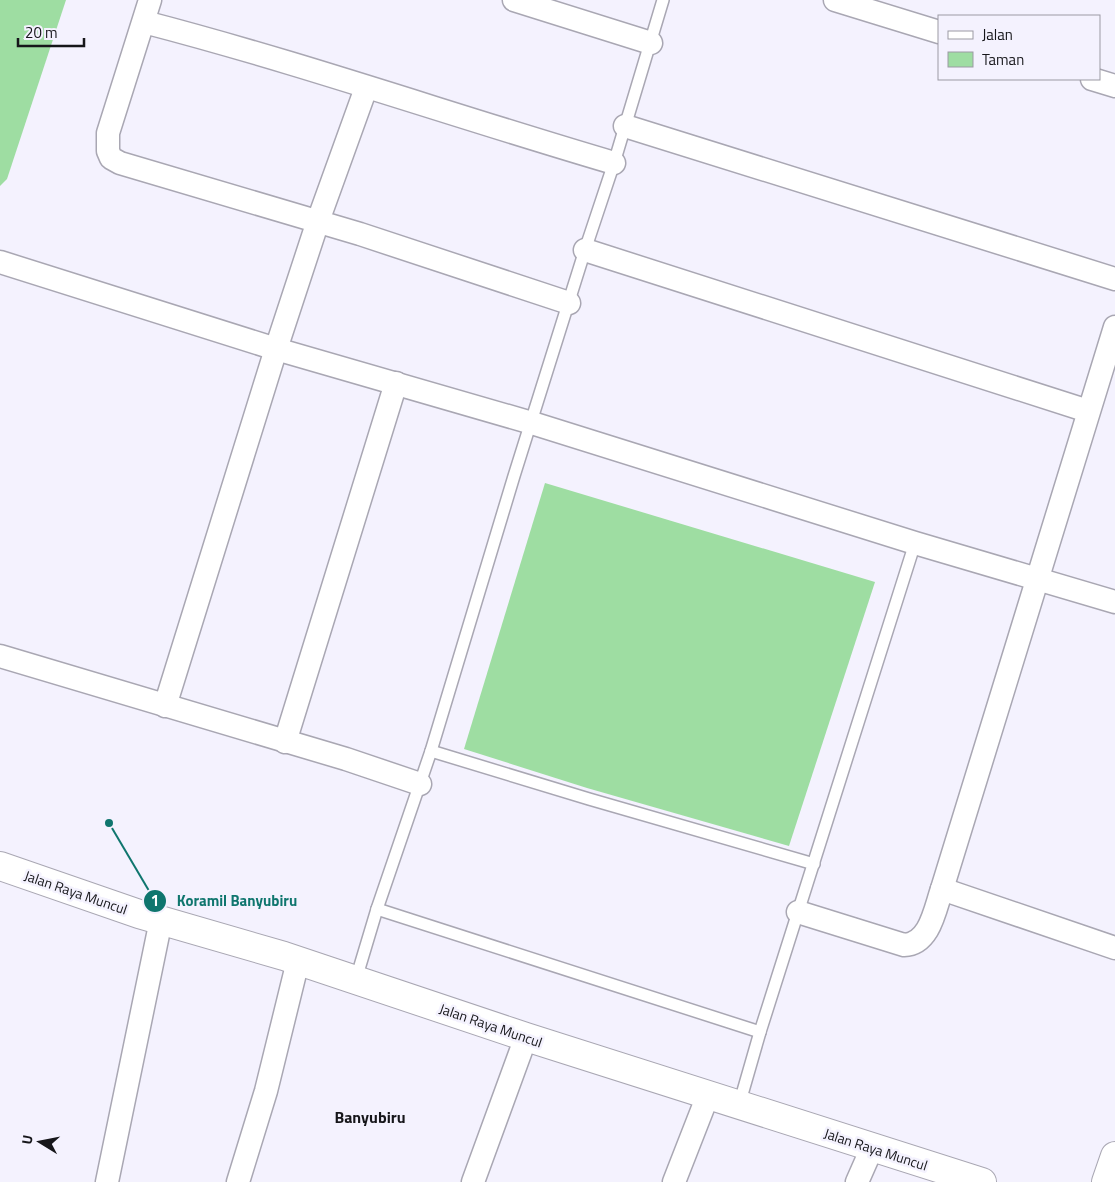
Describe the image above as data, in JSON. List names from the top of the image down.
{
  "streets": {
    "main road": ["Jalan Raya Muncul"]
  },
  "districts": ["Banyubiru"],
  "places": ["Koramil Banyubiru"],
  "legend": ["Jalan", "Taman"],
  "scale_bar": "20 m",
  "north": "left"
}
